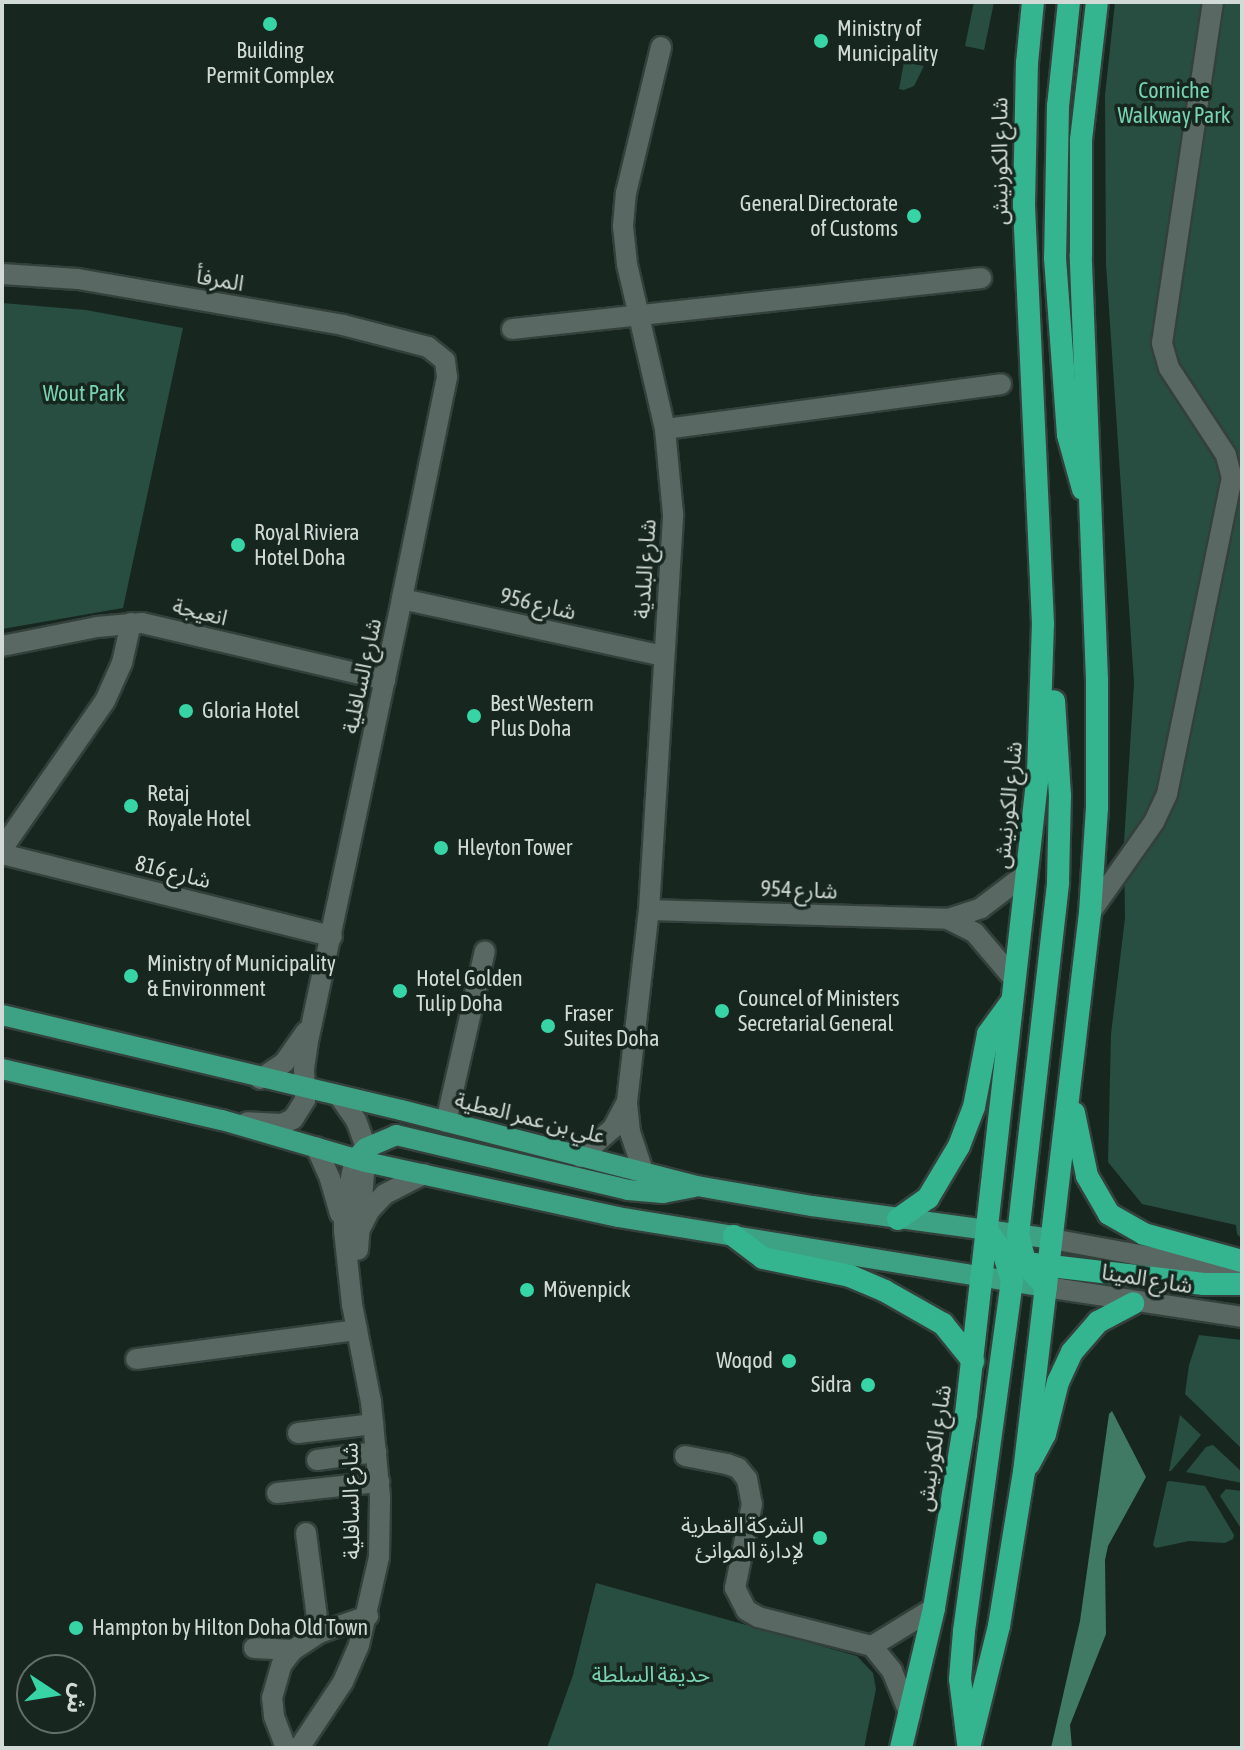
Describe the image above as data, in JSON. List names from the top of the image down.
{
  "streets": {
    "highway": ["شارع الكورنيش"],
    "main road": ["علي بن عمر العطية"],
    "street": [
      "المرفأ",
      "شارع البلدية",
      "شارع 956",
      "انعيجة",
      "شارع السافلية",
      "شارع 816",
      "شارع 954",
      "شارع المينا"
    ]
  },
  "crossings": [
    ["شارع الكورنيش", "شارع 954"],
    ["شارع الكورنيش", "علي بن عمر العطية"],
    ["المرفأ", "شارع السافلية"],
    ["شارع البلدية", "شارع 956"],
    ["شارع البلدية", "شارع 954"],
    ["شارع البلدية", "علي بن عمر العطية"],
    ["شارع 956", "شارع السافلية"],
    ["انعيجة", "شارع السافلية"],
    ["شارع السافلية", "شارع 816"],
    ["شارع السافلية", "علي بن عمر العطية"],
    ["علي بن عمر العطية", "شارع المينا"]
  ],
  "parks": ["Corniche Walkway Park", "Wout Park", "حديقة السلطة"],
  "places": [
    "Building Permit Complex",
    "Ministry of Municipality",
    "General Directorate of Customs",
    "Royal Riviera Hotel Doha",
    "Gloria Hotel",
    "Best Western Plus Doha",
    "Retaj Royale Hotel",
    "Hleyton Tower",
    "Ministry of Municipality & Environment",
    "Hotel Golden Tulip Doha",
    "Councel of Ministers Secretarial General",
    "Fraser Suites Doha",
    "Mövenpick",
    "Woqod",
    "Sidra",
    "الشركة القطرية لإدارة الموانئ",
    "Hampton by Hilton Doha Old Town"
  ],
  "north": "right"
}
